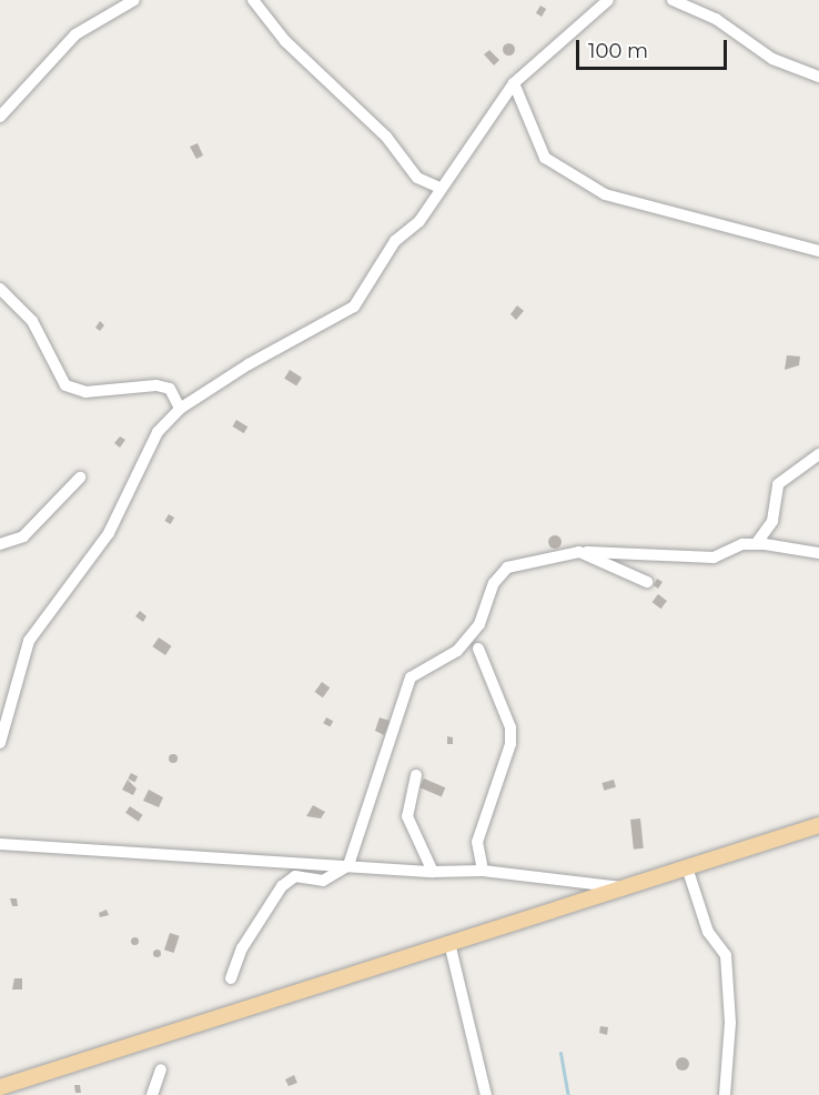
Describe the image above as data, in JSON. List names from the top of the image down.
{
  "scale_bar": "100 m"
}
